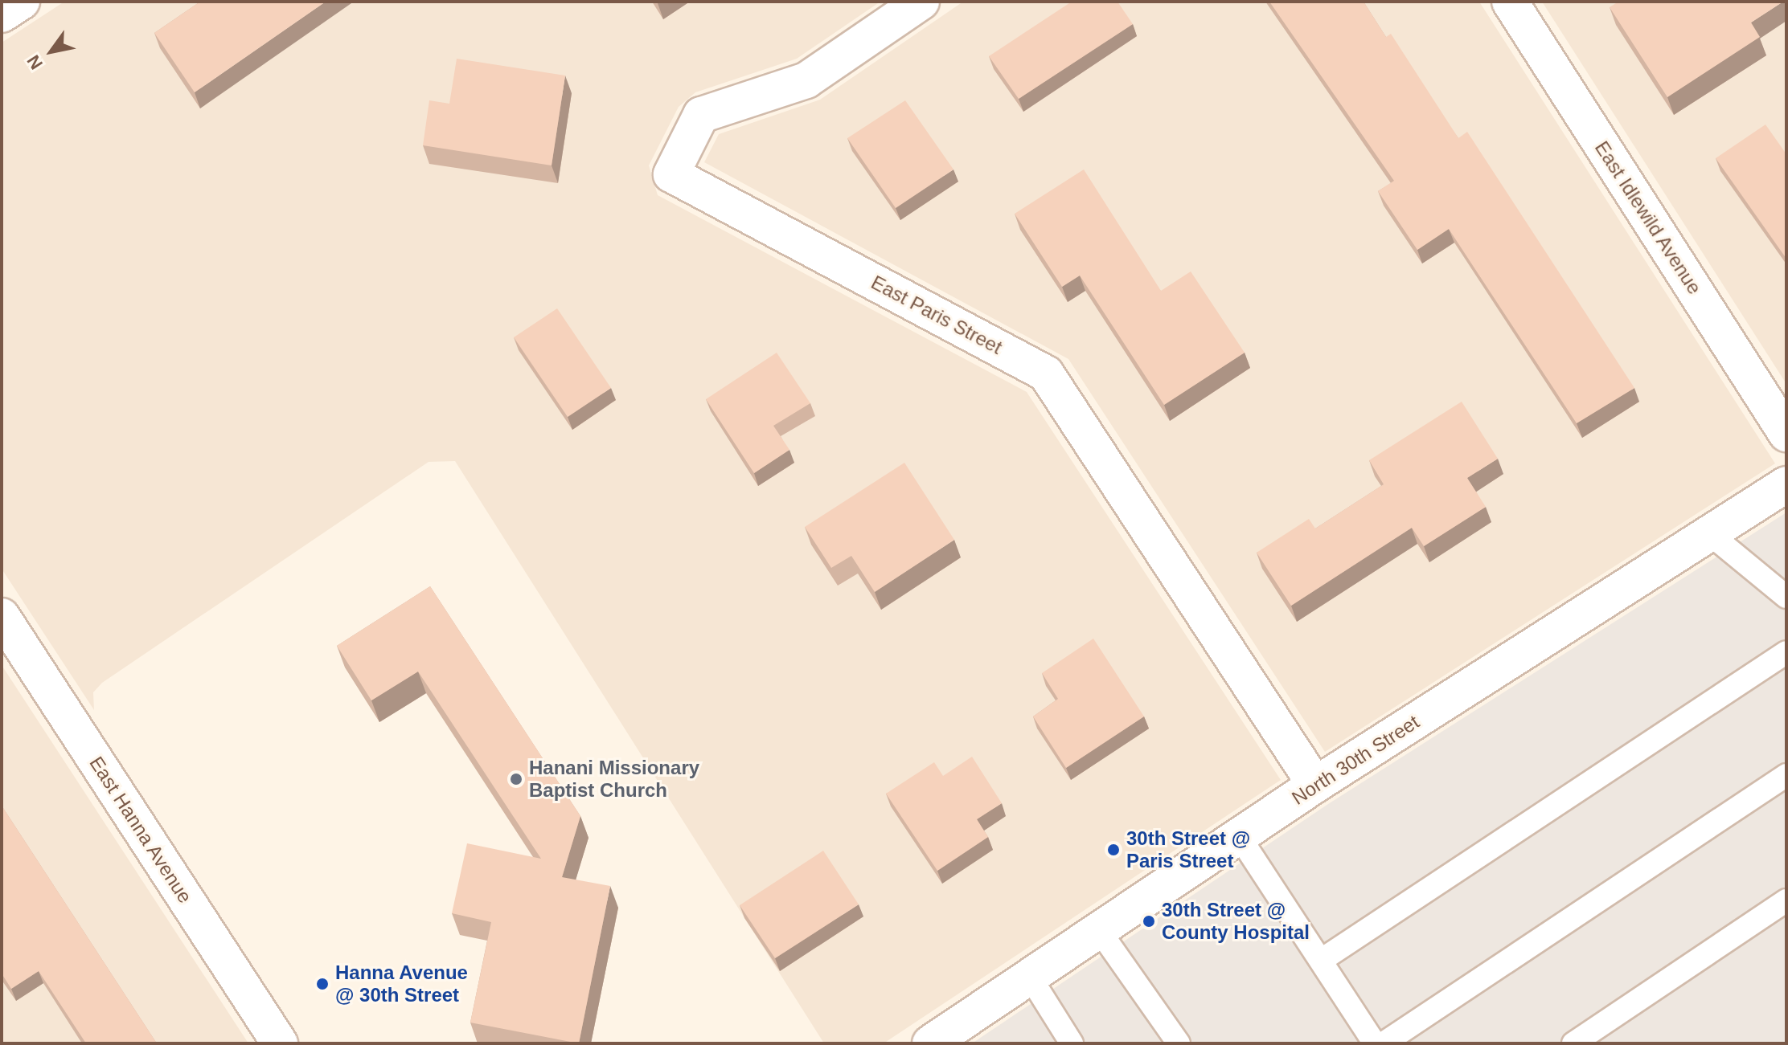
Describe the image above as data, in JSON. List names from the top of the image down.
{
  "streets": {
    "street": [
      "East Idlewild Avenue",
      "East Paris Street",
      "North 30th Street",
      "East Hanna Avenue"
    ]
  },
  "crossings": [
    ["East Paris Street", "North 30th Street"]
  ],
  "places": [
    "Hanani Missionary Baptist Church",
    "30th Street @ Paris Street",
    "30th Street @ County Hospital",
    "Hanna Avenue @ 30th Street"
  ],
  "north": "bottom left"
}
